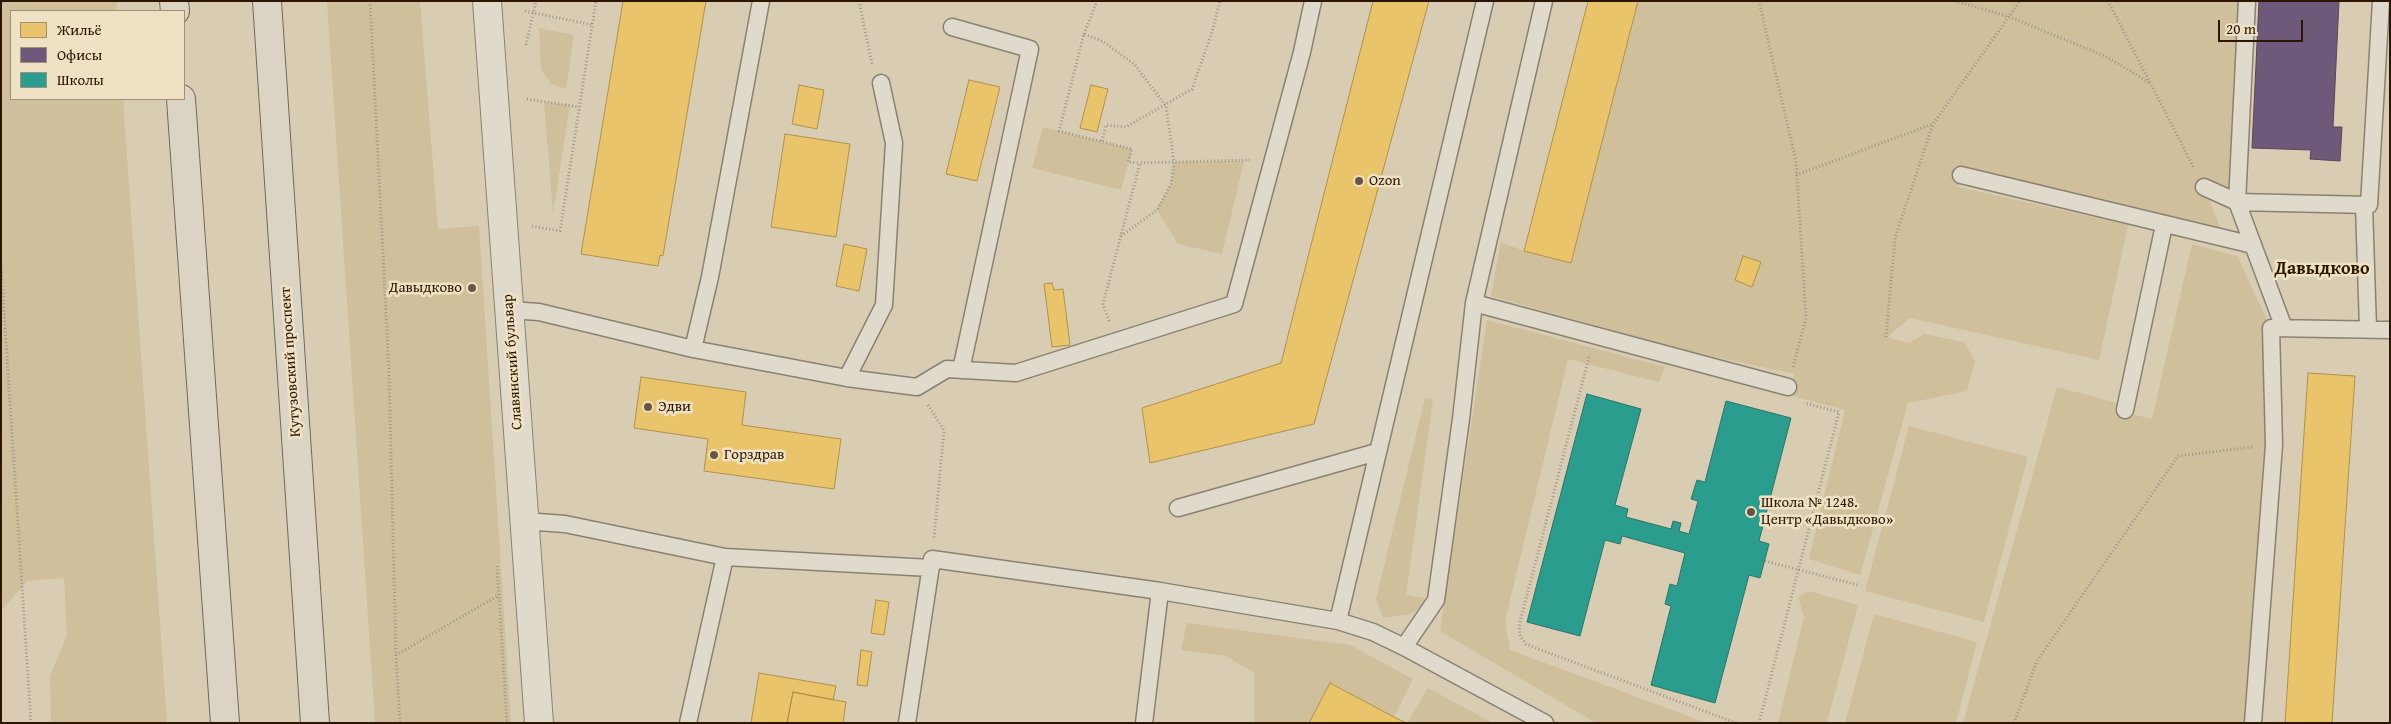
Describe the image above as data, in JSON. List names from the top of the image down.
{
  "streets": {
    "main road": ["Кутузовский проспект"],
    "street": ["Славянский бульвар"]
  },
  "districts": ["Давыдково"],
  "places": [
    "Ozon",
    "Давыдково",
    "Эдви",
    "Горздрав",
    "Школа № 1248. Центр «Давыдково»"
  ],
  "legend": ["Жильё", "Офисы", "Школы"],
  "scale_bar": "20 m"
}
